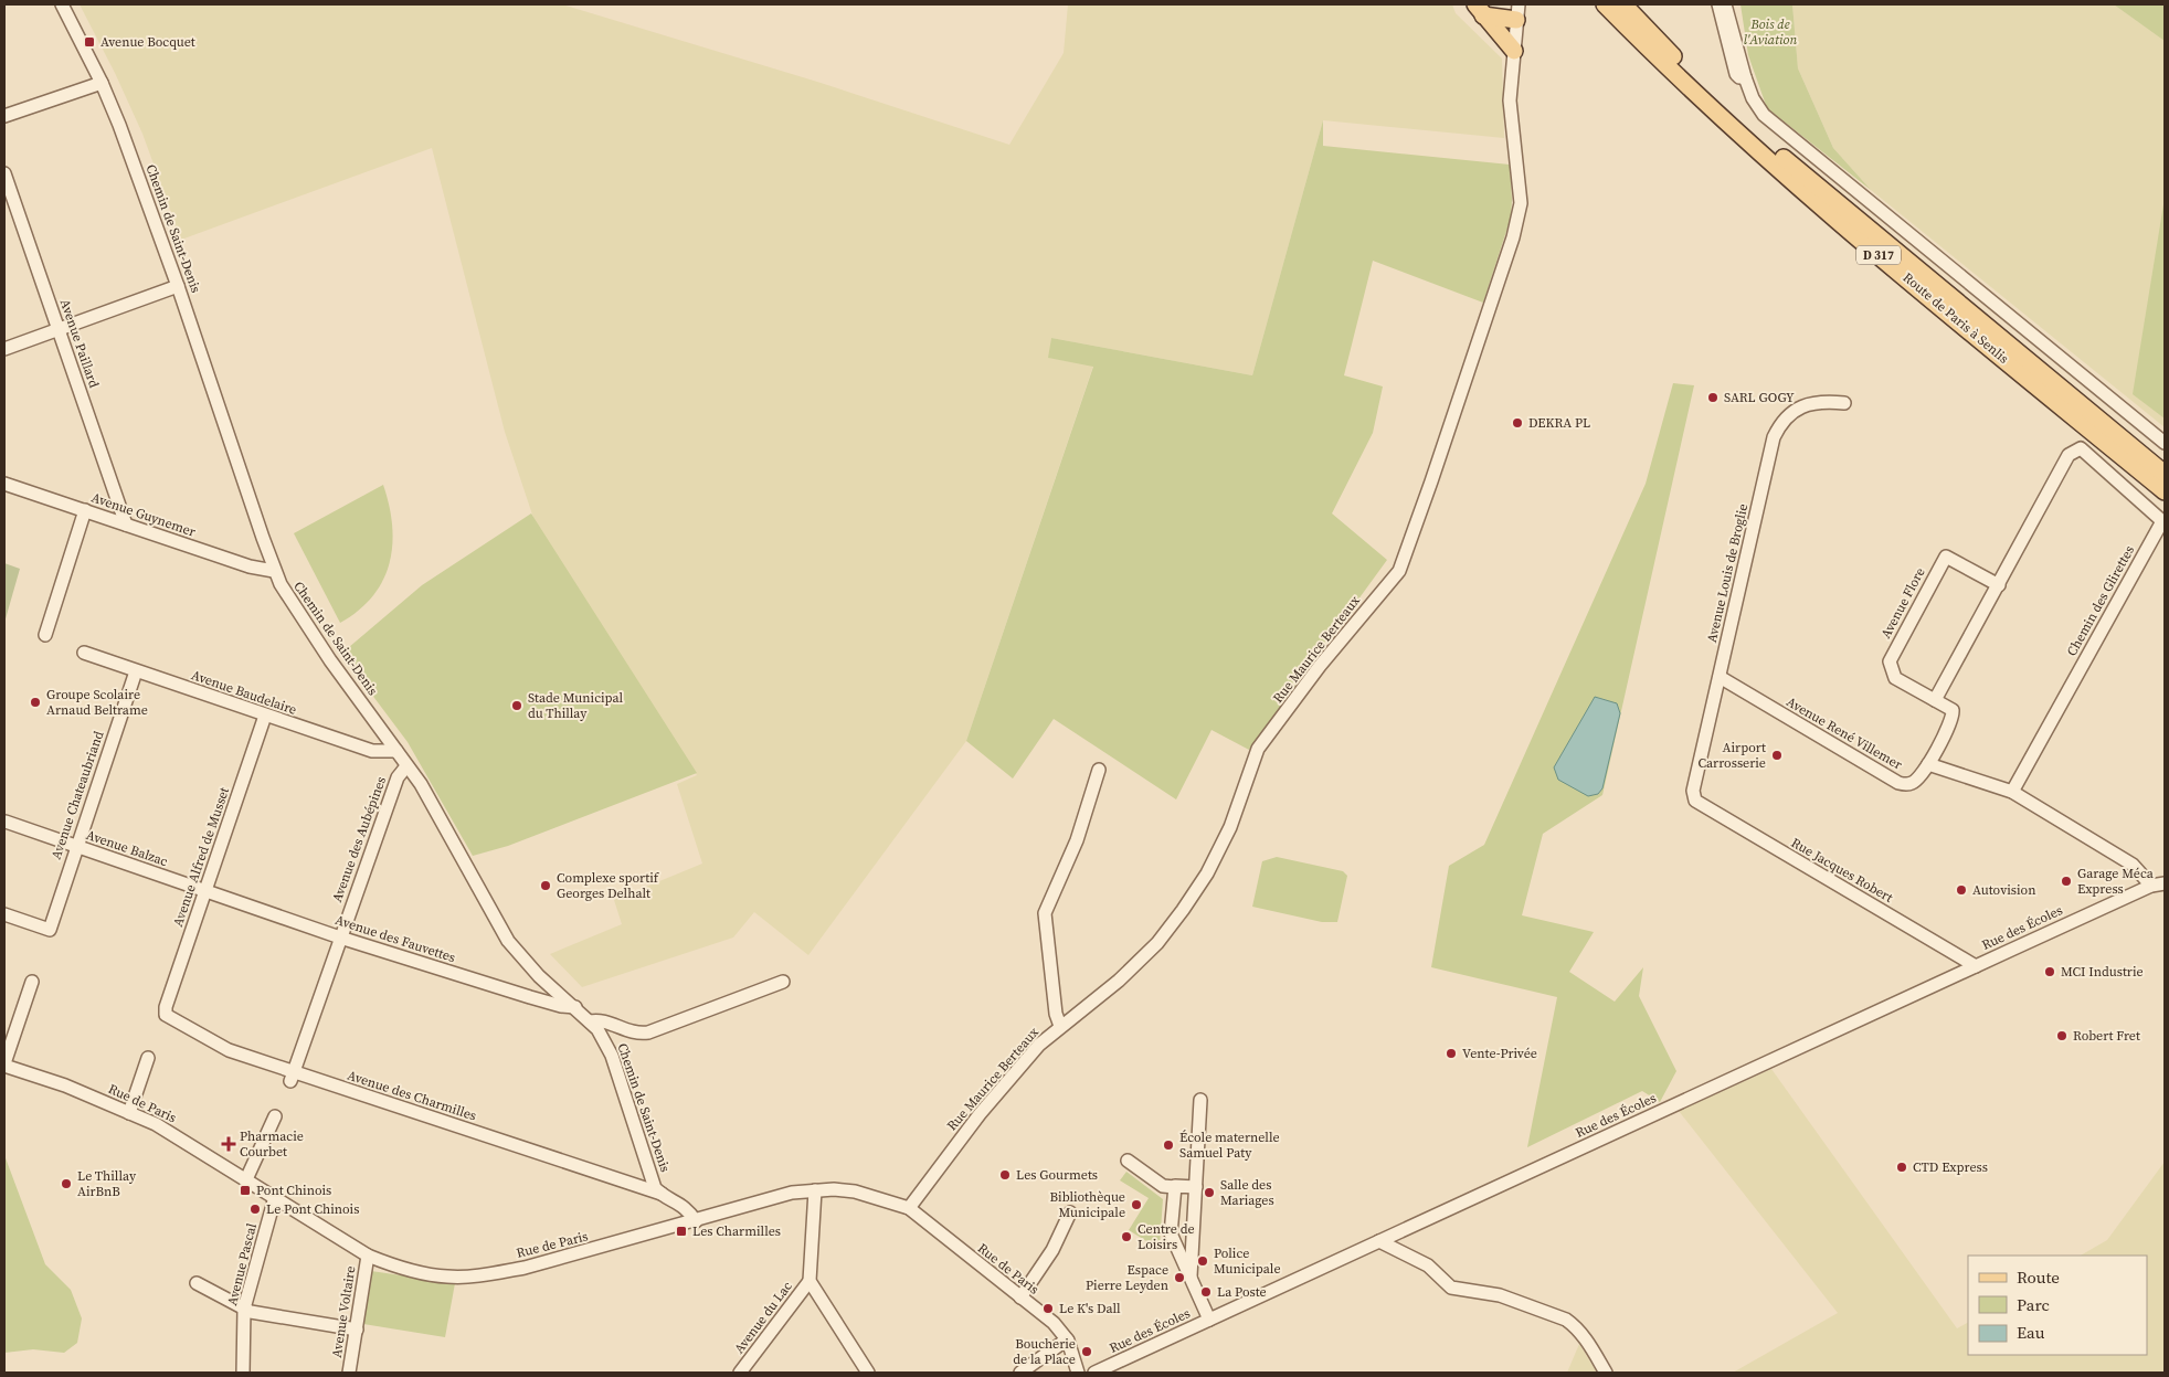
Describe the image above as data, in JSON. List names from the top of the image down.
{
  "streets": {
    "main road": ["D 317", "Route de Paris à Senlis"],
    "street": [
      "Chemin de Saint-Denis",
      "Avenue Paillard",
      "Avenue Guynemer",
      "Avenue Louis de Broglie",
      "Chemin des Glirettes",
      "Avenue Flore",
      "Rue Maurice Berteaux",
      "Avenue Baudelaire",
      "Avenue René Villemer",
      "Avenue Chateaubriand",
      "Avenue des Aubépines",
      "Avenue Balzac",
      "Avenue Alfred de Musset",
      "Rue Jacques Robert",
      "Rue des Écoles",
      "Avenue des Fauvettes",
      "Avenue des Charmilles",
      "Rue de Paris",
      "Avenue Pascal",
      "Avenue Voltaire",
      "Avenue du Lac"
    ]
  },
  "crossings": [
    ["Chemin de Saint-Denis", "Avenue Guynemer"],
    ["Chemin de Saint-Denis", "Avenue Baudelaire"],
    ["Chemin de Saint-Denis", "Avenue des Aubépines"],
    ["Chemin de Saint-Denis", "Avenue des Fauvettes"],
    ["Chemin de Saint-Denis", "Avenue des Charmilles"],
    ["Chemin de Saint-Denis", "Rue de Paris"],
    ["Avenue Paillard", "Avenue Guynemer"],
    ["Avenue Louis de Broglie", "Avenue René Villemer"],
    ["Avenue Louis de Broglie", "Rue Jacques Robert"],
    ["Chemin des Glirettes", "Avenue Flore"],
    ["Avenue Flore", "Avenue René Villemer"],
    ["Rue Maurice Berteaux", "Rue de Paris"],
    ["Avenue Baudelaire", "Avenue Chateaubriand"],
    ["Avenue Baudelaire", "Avenue Alfred de Musset"],
    ["Avenue Chateaubriand", "Avenue Balzac"],
    ["Avenue des Aubépines", "Avenue des Fauvettes"],
    ["Avenue des Aubépines", "Avenue des Charmilles"],
    ["Avenue Balzac", "Avenue Alfred de Musset"],
    ["Avenue Balzac", "Avenue des Fauvettes"],
    ["Avenue Alfred de Musset", "Avenue des Fauvettes"],
    ["Avenue Alfred de Musset", "Avenue des Charmilles"],
    ["Rue Jacques Robert", "Rue des Écoles"],
    ["Rue de Paris", "Avenue Pascal"],
    ["Rue de Paris", "Avenue Voltaire"]
  ],
  "parks": ["Bois de l'Aviation"],
  "places": {
    "transit": ["Avenue Bocquet", "Pont Chinois", "Les Charmilles"],
    "other": [
      "SARL GOGY",
      "DEKRA PL",
      "Groupe Scolaire Arnaud Beltrame",
      "Stade Municipal du Thillay",
      "Airport Carrosserie",
      "Garage Méca Express",
      "Complexe sportif Georges Delhalt",
      "Autovision",
      "MCI Industrie",
      "Robert Fret",
      "Vente-Privée",
      "École maternelle Samuel Paty",
      "CTD Express",
      "Les Gourmets",
      "Le Thillay AirBnB",
      "Salle des Mariages",
      "Bibliothèque Municipale",
      "Le Pont Chinois",
      "Centre de Loisirs",
      "Police Municipale",
      "Espace Pierre Leyden",
      "La Poste",
      "Le K's Dall",
      "Boucherie de la Place"
    ],
    "health": ["Pharmacie Courbet"]
  },
  "legend": ["Route", "Parc", "Eau"]
}
